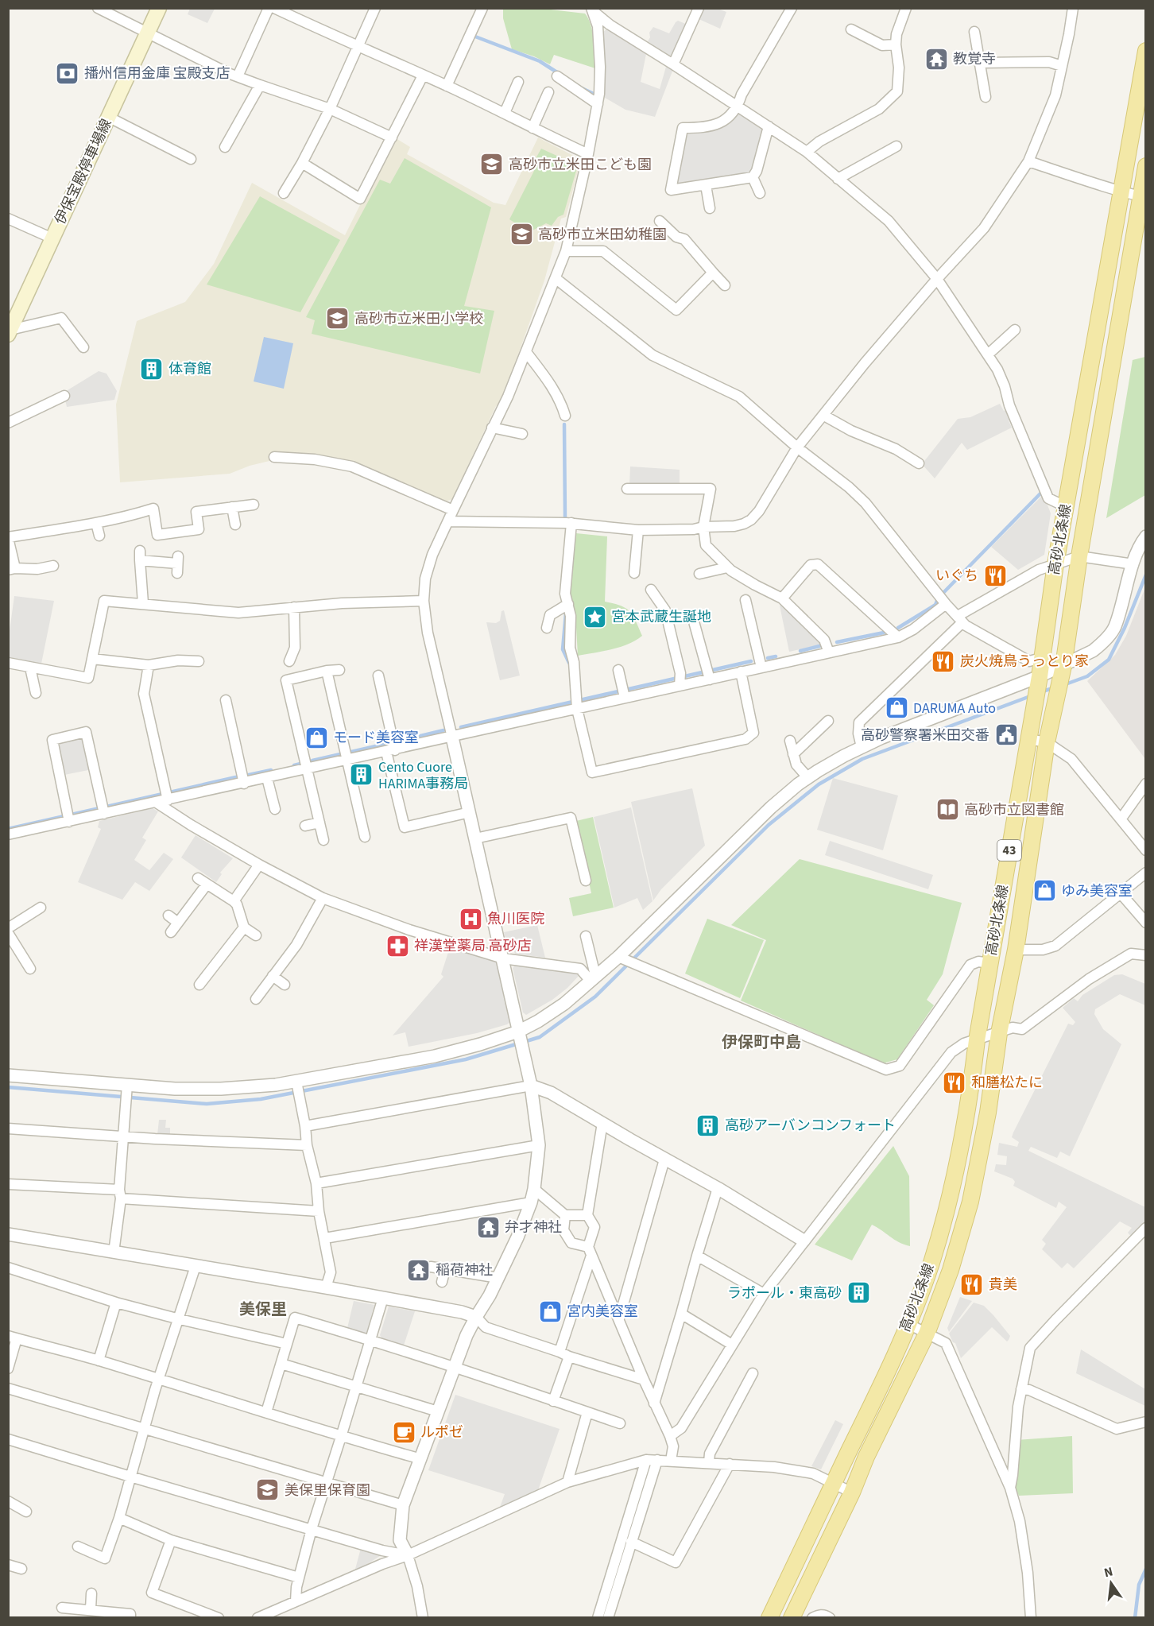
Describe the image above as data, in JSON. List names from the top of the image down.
{
  "streets": {
    "main road": ["伊保宝殿停車場線", "高砂北条線", "43"]
  },
  "districts": ["伊保町中島", "美保里"],
  "places": {
    "temple": ["教覚寺", "弁才神社", "稲荷神社"],
    "bank": ["播州信用金庫 宝殿支店"],
    "school or university": [
      "高砂市立米田こども園",
      "高砂市立米田幼稚園",
      "高砂市立米田小学校",
      "美保里保育園"
    ],
    "building": [
      "体育館",
      "Cento Cuore HARIMA事務局",
      "高砂アーバンコンフォート",
      "ラポール・東高砂"
    ],
    "restaurant": [
      "いぐち",
      "炭火焼鳥うっとり家",
      "和膳松たに",
      "貴美"
    ],
    "place": ["宮本武蔵生誕地"],
    "shop": [
      "DARUMA Auto",
      "モード美容室",
      "ゆみ美容室",
      "宮内美容室"
    ],
    "public building": ["高砂警察署米田交番"],
    "library": ["高砂市立図書館"],
    "hospital": ["魚川医院"],
    "pharmacy": ["祥漢堂薬局 高砂店"],
    "cafe": ["ルポゼ"]
  },
  "north": "top"
}
